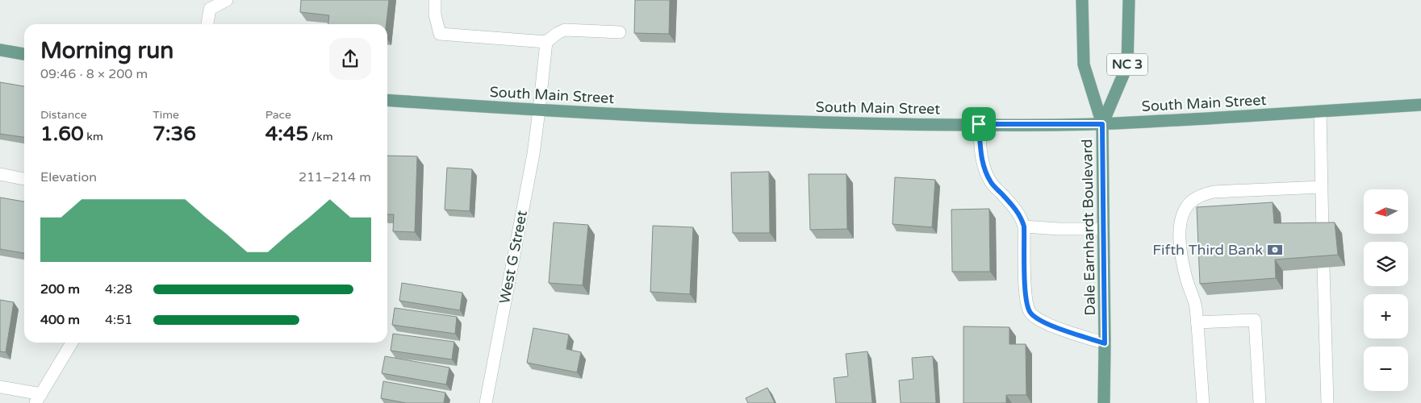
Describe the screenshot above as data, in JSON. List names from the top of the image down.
{
  "streets": {
    "main road": ["NC 3", "South Main Street", "Dale Earnhardt Boulevard"],
    "street": ["West G Street"]
  },
  "crossings": [
    ["South Main Street", "Dale Earnhardt Boulevard"],
    ["South Main Street", "West G Street"]
  ],
  "places": {
    "bank": ["Fifth Third Bank"]
  },
  "north": "left",
  "page": {
    "heading": ["Morning run", "09:46 · 8 × 200 m"],
    "stats": [
      ["Distance", "1.60 km"],
      ["Time", "7:36"],
      ["Pace", "4:45 /km"]
    ],
    "chart": ["Elevation", "211–214 m"],
    "map_buttons": ["+", "−"],
    "list": [
      {
        "name": "200 m",
        "note": "4:28"
      },
      {
        "name": "400 m",
        "note": "4:51"
      }
    ]
  }
}
